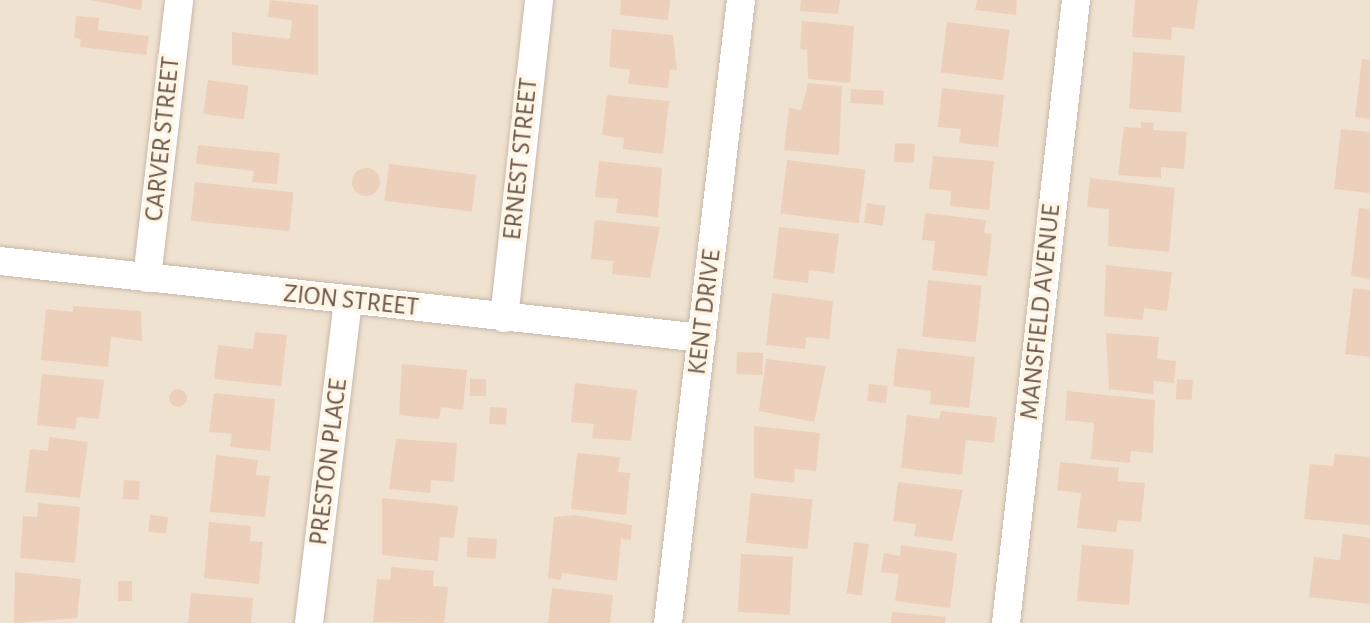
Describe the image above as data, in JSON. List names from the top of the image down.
{
  "streets": {
    "street": [
      "CARVER STREET",
      "ERNEST STREET",
      "ZION STREET",
      "KENT DRIVE",
      "MANSFIELD AVENUE",
      "PRESTON PLACE"
    ]
  },
  "crossings": [
    ["CARVER STREET", "ZION STREET"],
    ["ERNEST STREET", "ZION STREET"],
    ["ZION STREET", "KENT DRIVE"],
    ["ZION STREET", "PRESTON PLACE"]
  ]
}
